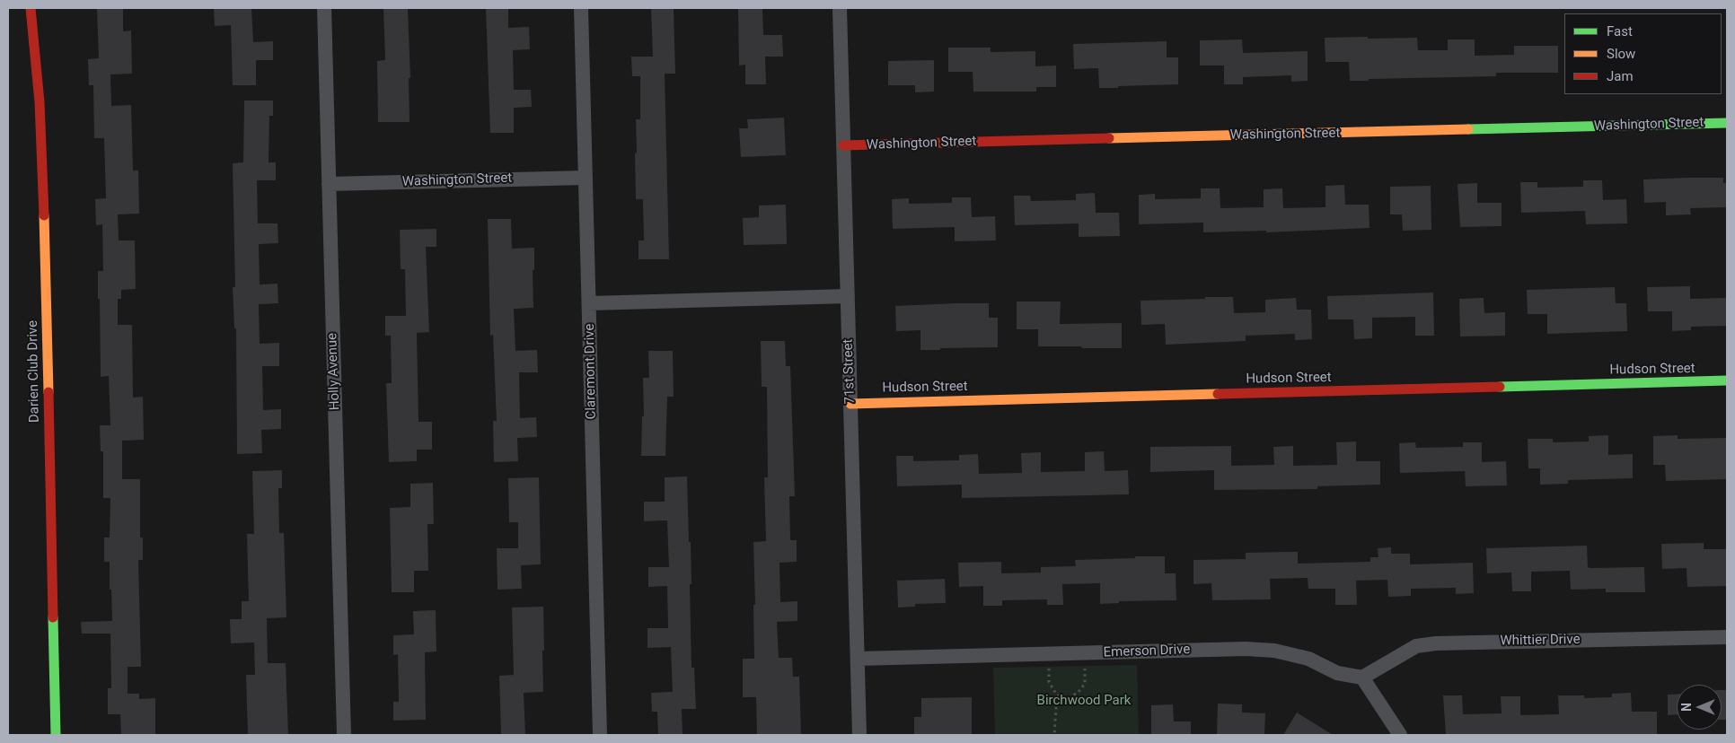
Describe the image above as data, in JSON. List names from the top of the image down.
{
  "streets": {
    "street": [
      "Washington Street",
      "Hudson Street",
      "Darien Club Drive",
      "Holly Avenue",
      "Claremont Drive",
      "71st Street",
      "Whittier Drive",
      "Emerson Drive"
    ]
  },
  "crossings": [
    ["Washington Street", "Holly Avenue"],
    ["Washington Street", "Claremont Drive"],
    ["Washington Street", "71st Street"],
    ["Hudson Street", "71st Street"],
    ["71st Street", "Emerson Drive"],
    ["Whittier Drive", "Emerson Drive"]
  ],
  "parks": ["Birchwood Park"],
  "legend": ["Fast", "Slow", "Jam"],
  "north": "left"
}
